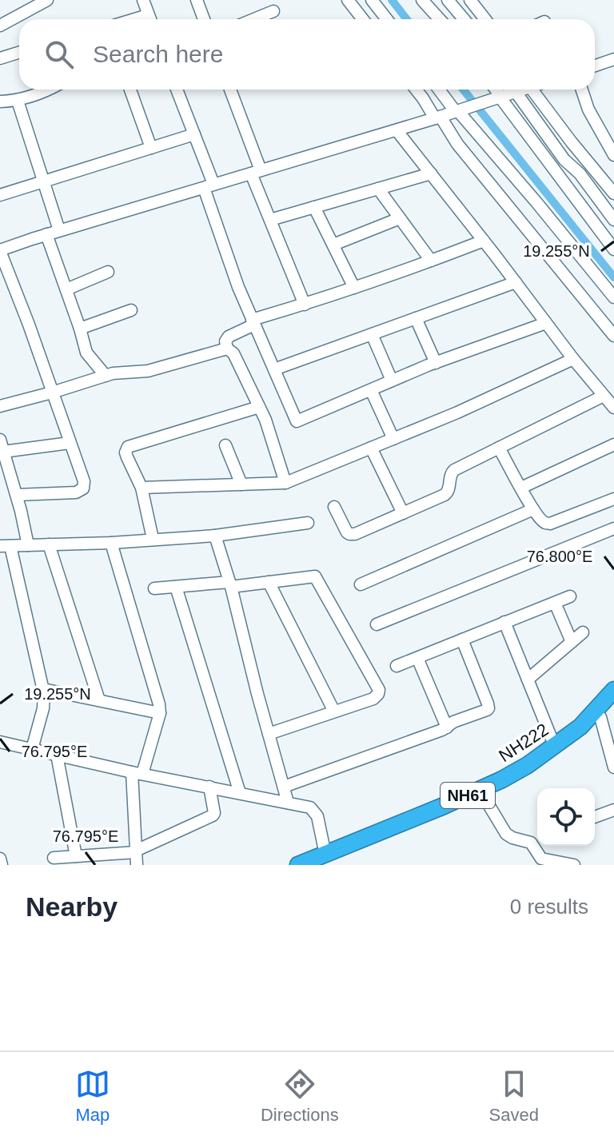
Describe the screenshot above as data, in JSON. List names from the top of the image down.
{
  "streets": {
    "highway": ["NH222", "NH61"]
  },
  "page": {
    "search": "Search here",
    "heading": ["Nearby", "0 results"],
    "nav": ["Map", "Directions", "Saved"]
  },
  "coordinates": ["19.255°N", "76.800°E", "76.795°E"]
}
